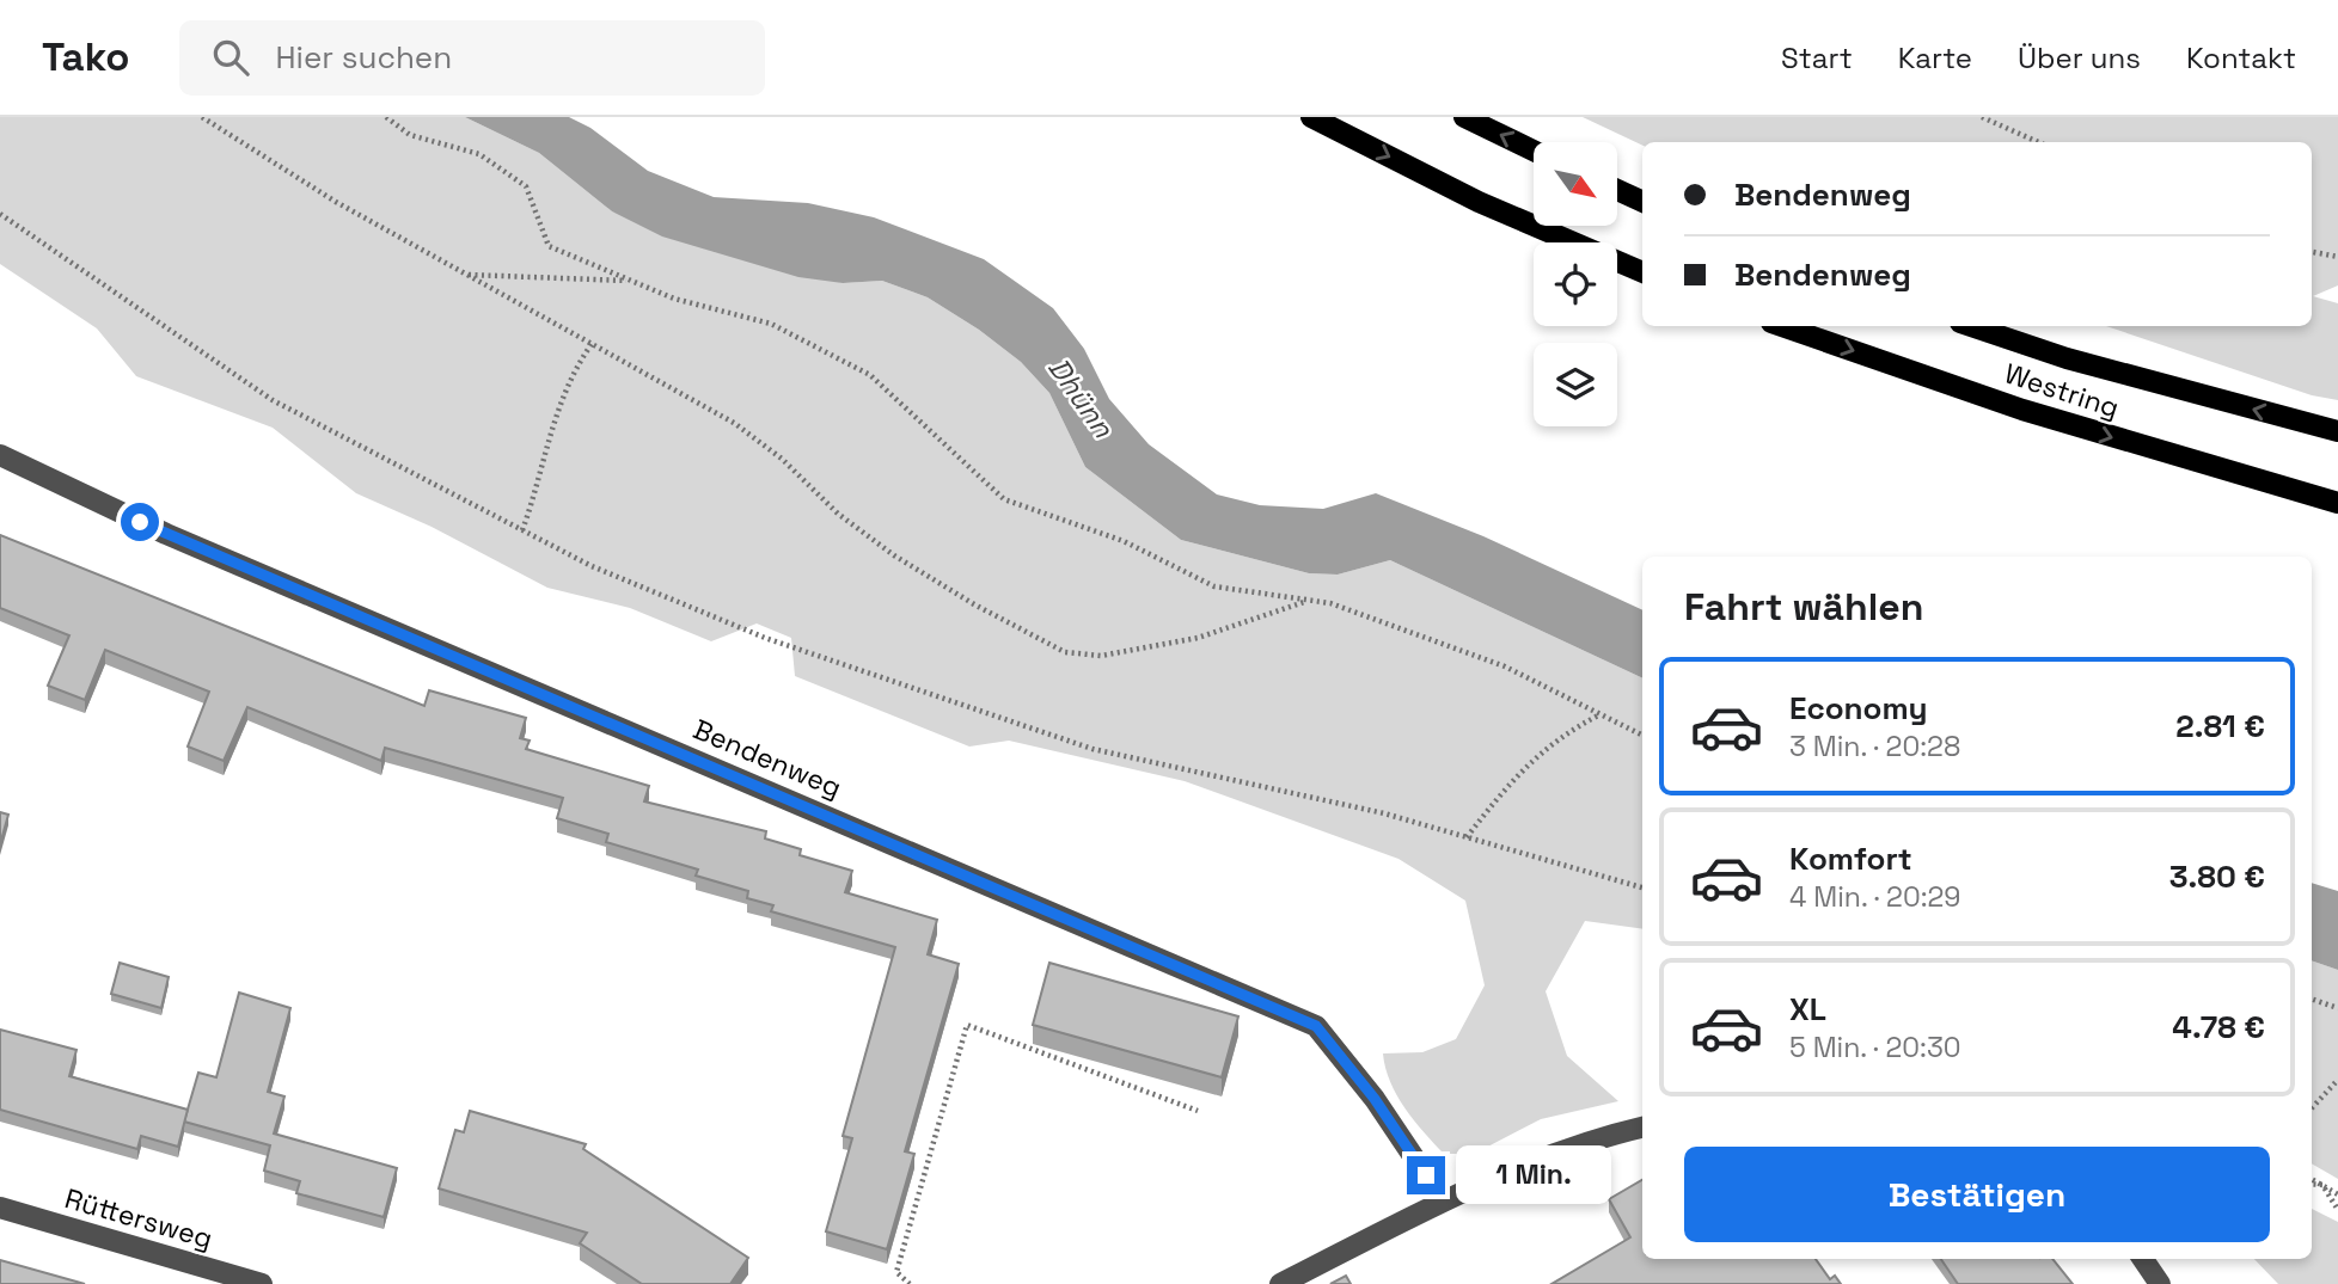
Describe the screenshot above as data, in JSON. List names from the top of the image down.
{
  "streets": {
    "main road": ["Westring"],
    "street": ["Bendenweg", "Rüttersweg"]
  },
  "water": ["Dhünn"],
  "north": "bottom right",
  "page": {
    "header": "Tako",
    "search": "Hier suchen",
    "nav": [
      "Start",
      "Karte",
      "Über uns",
      "Kontakt"
    ],
    "banner": ["Bendenweg", "Bendenweg"],
    "heading": "Fahrt wählen",
    "list": [
      {
        "name": "Economy",
        "note": "3 Min. · 20:28",
        "value": "2.81 €"
      },
      {
        "name": "Komfort",
        "note": "4 Min. · 20:29",
        "value": "3.80 €"
      },
      {
        "name": "XL",
        "note": "5 Min. · 20:30",
        "value": "4.78 €"
      }
    ],
    "buttons": "Bestätigen",
    "bubble": "1 Min."
  }
}
